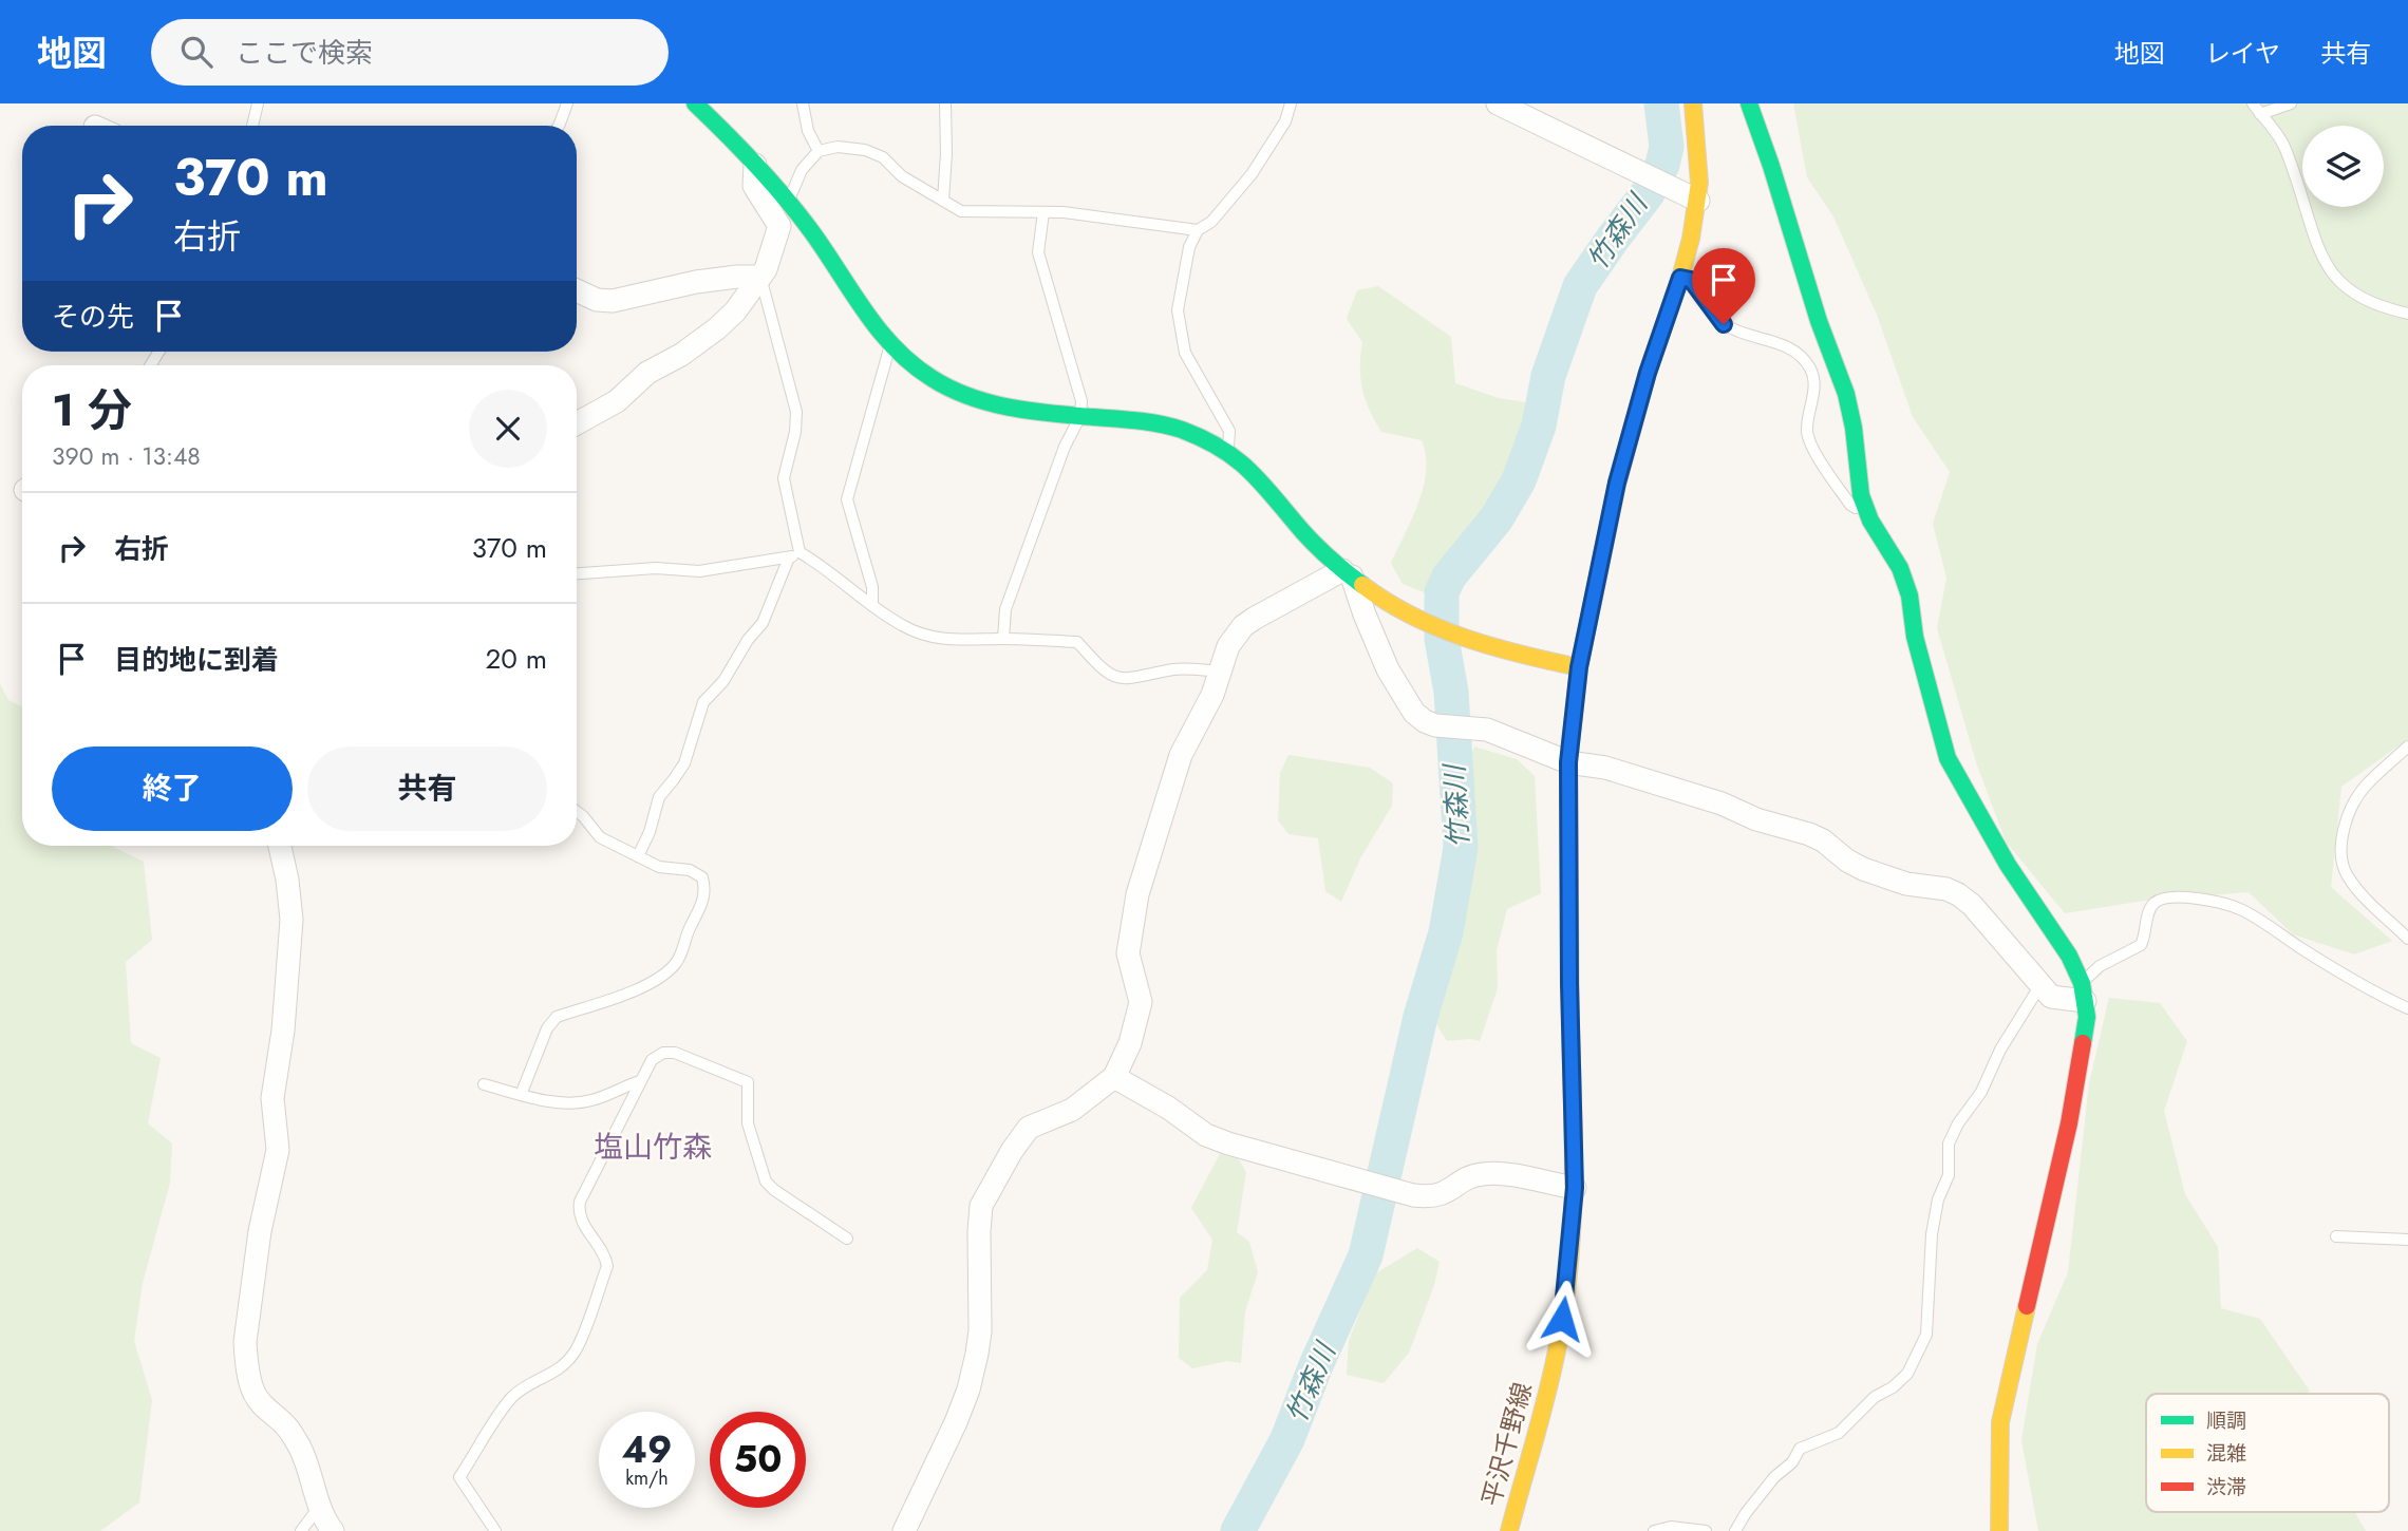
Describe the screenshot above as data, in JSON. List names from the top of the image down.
{
  "streets": {
    "street": ["平沢千野線"]
  },
  "districts": ["塩山竹森"],
  "water": ["竹森川"],
  "legend": ["順調", "混雑", "渋滞"],
  "page": {
    "header": "地図",
    "search": "ここで検索",
    "nav": ["地図", "レイヤ", "共有"],
    "turn": ["370 m", "右折"],
    "then": "その先",
    "heading": ["1 分", "390 m · 13:48"],
    "list": [
      {
        "name": "右折",
        "value": "370 m"
      },
      {
        "name": "目的地に到着",
        "value": "20 m"
      }
    ],
    "buttons": ["終了", "共有"],
    "speed": "49 km/h",
    "limit": "50"
  }
}
